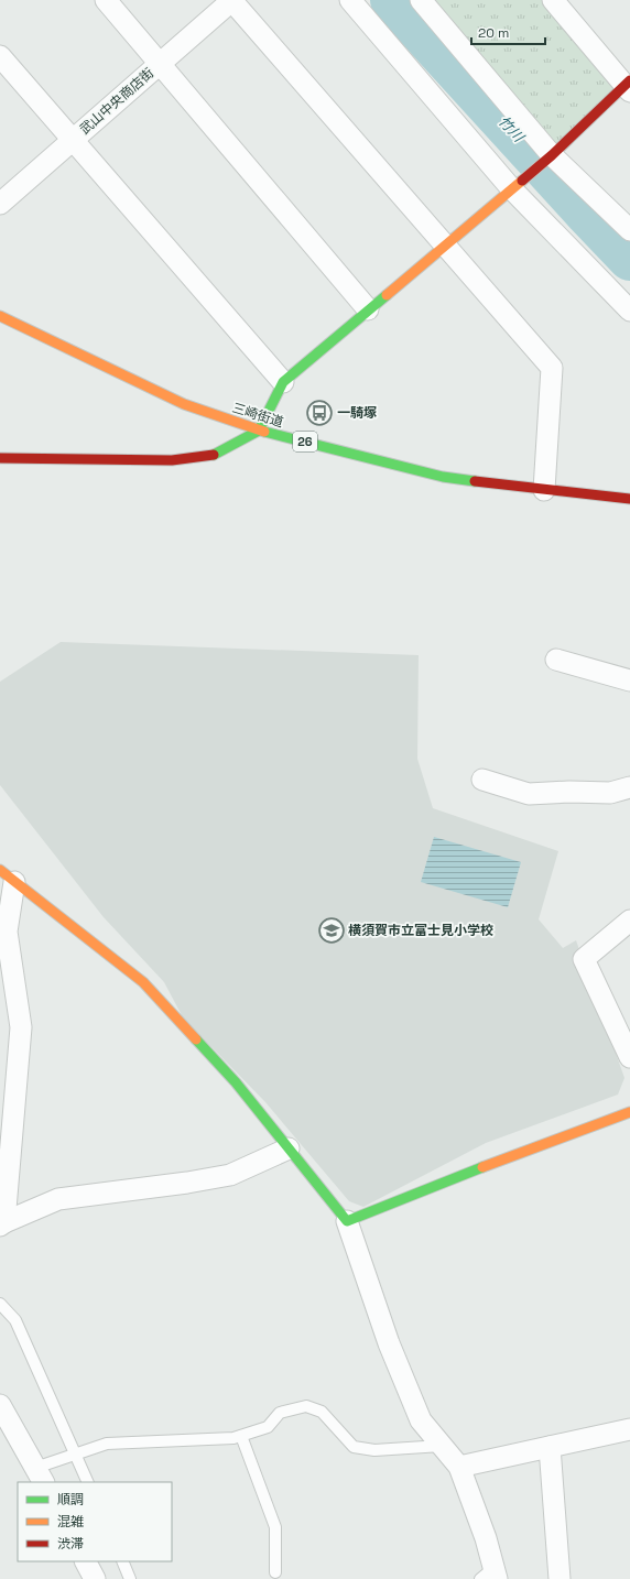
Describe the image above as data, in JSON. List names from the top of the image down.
{
  "streets": {
    "street": ["武山中央商店街", "三崎街道", "26"]
  },
  "water": ["竹川"],
  "places": {
    "bus stop": ["一騎塚"],
    "school or university": ["横須賀市立富士見小学校"]
  },
  "legend": ["順調", "混雑", "渋滞"],
  "scale_bar": "20 m"
}
